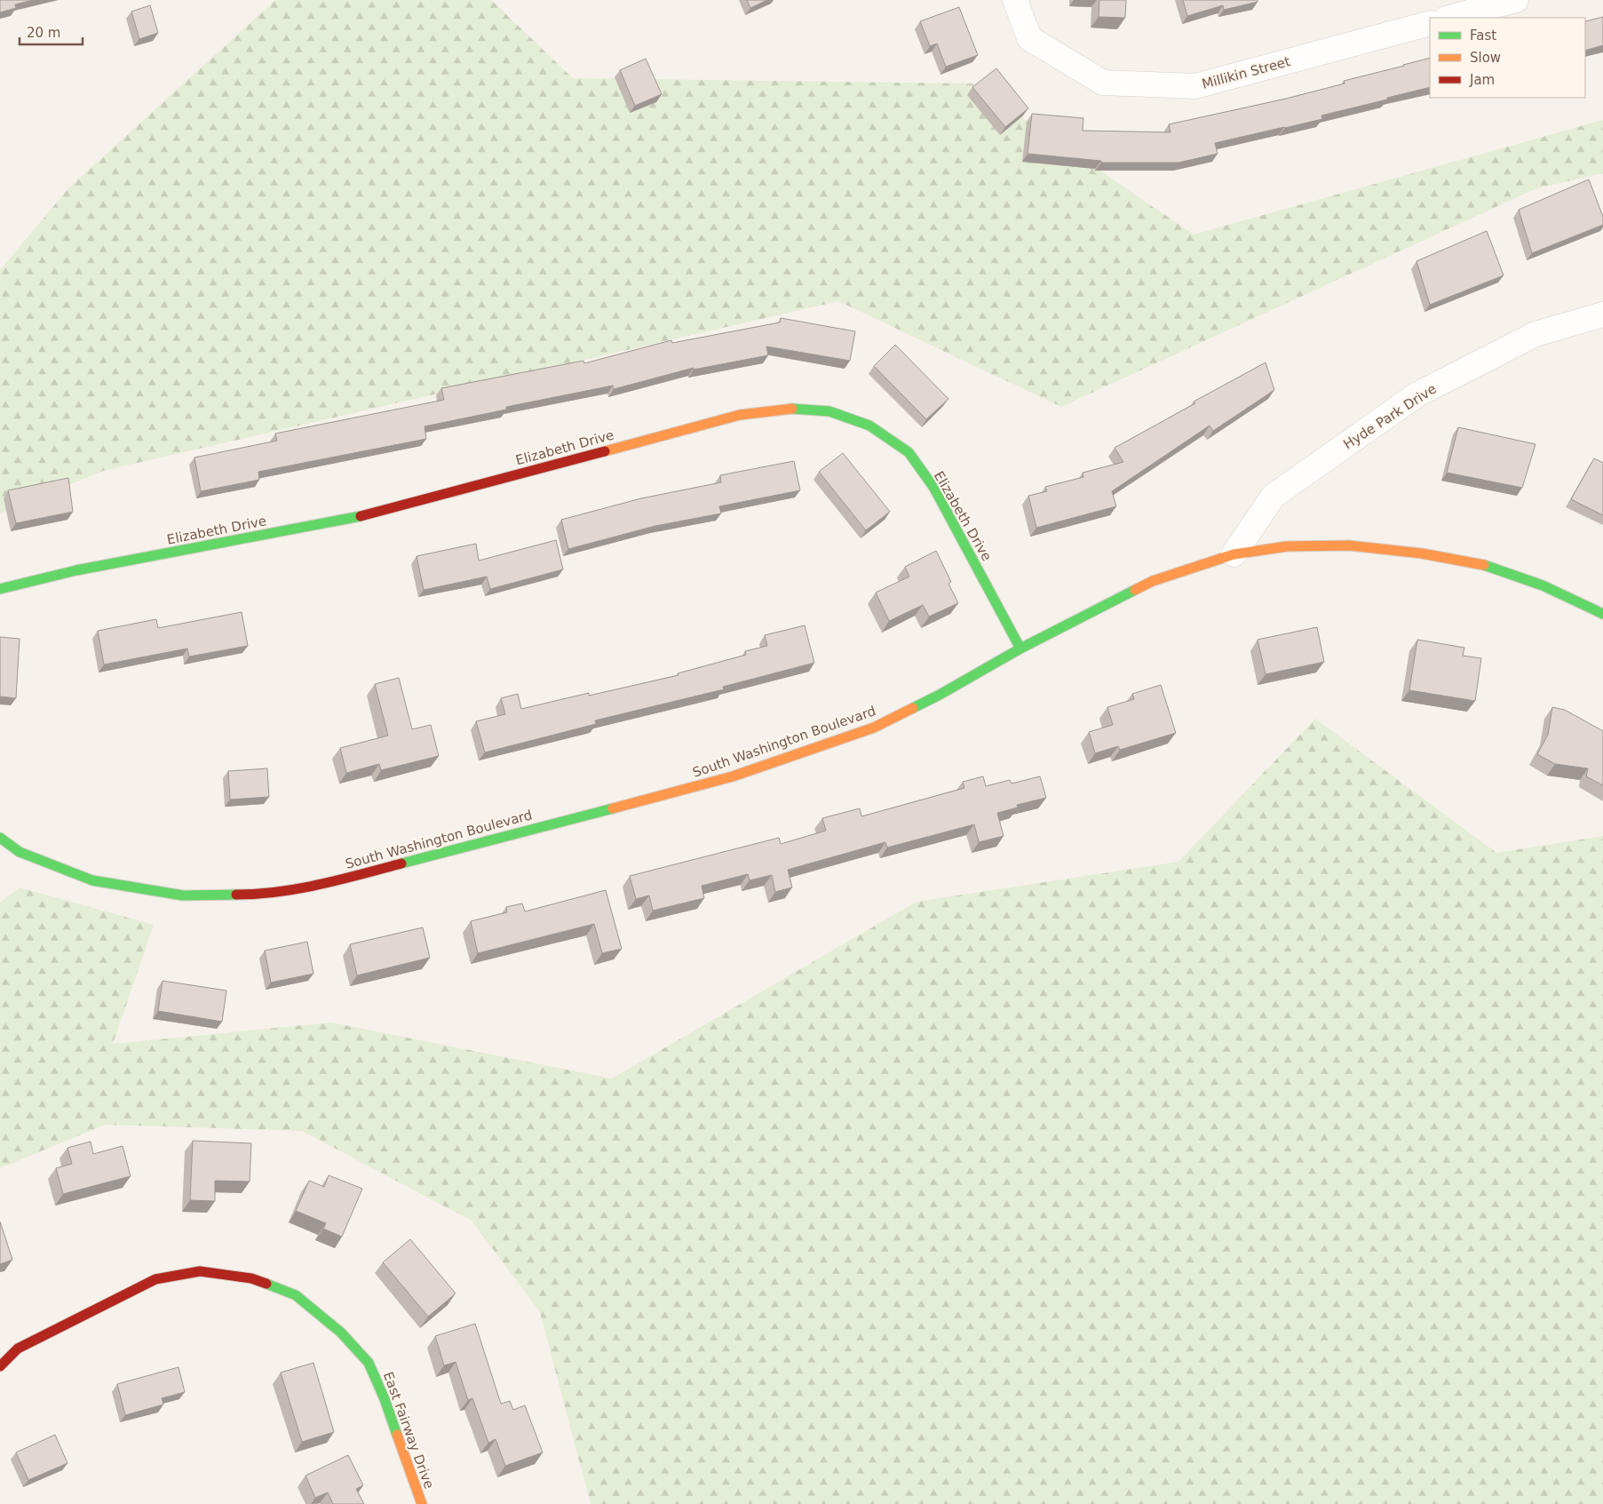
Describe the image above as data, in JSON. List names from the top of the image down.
{
  "streets": {
    "street": [
      "Millikin Street",
      "Hyde Park Drive",
      "Elizabeth Drive",
      "South Washington Boulevard",
      "East Fairway Drive"
    ]
  },
  "crossings": [
    ["Hyde Park Drive", "South Washington Boulevard"],
    ["Elizabeth Drive", "South Washington Boulevard"]
  ],
  "legend": ["Fast", "Slow", "Jam"],
  "scale_bar": "20 m"
}
